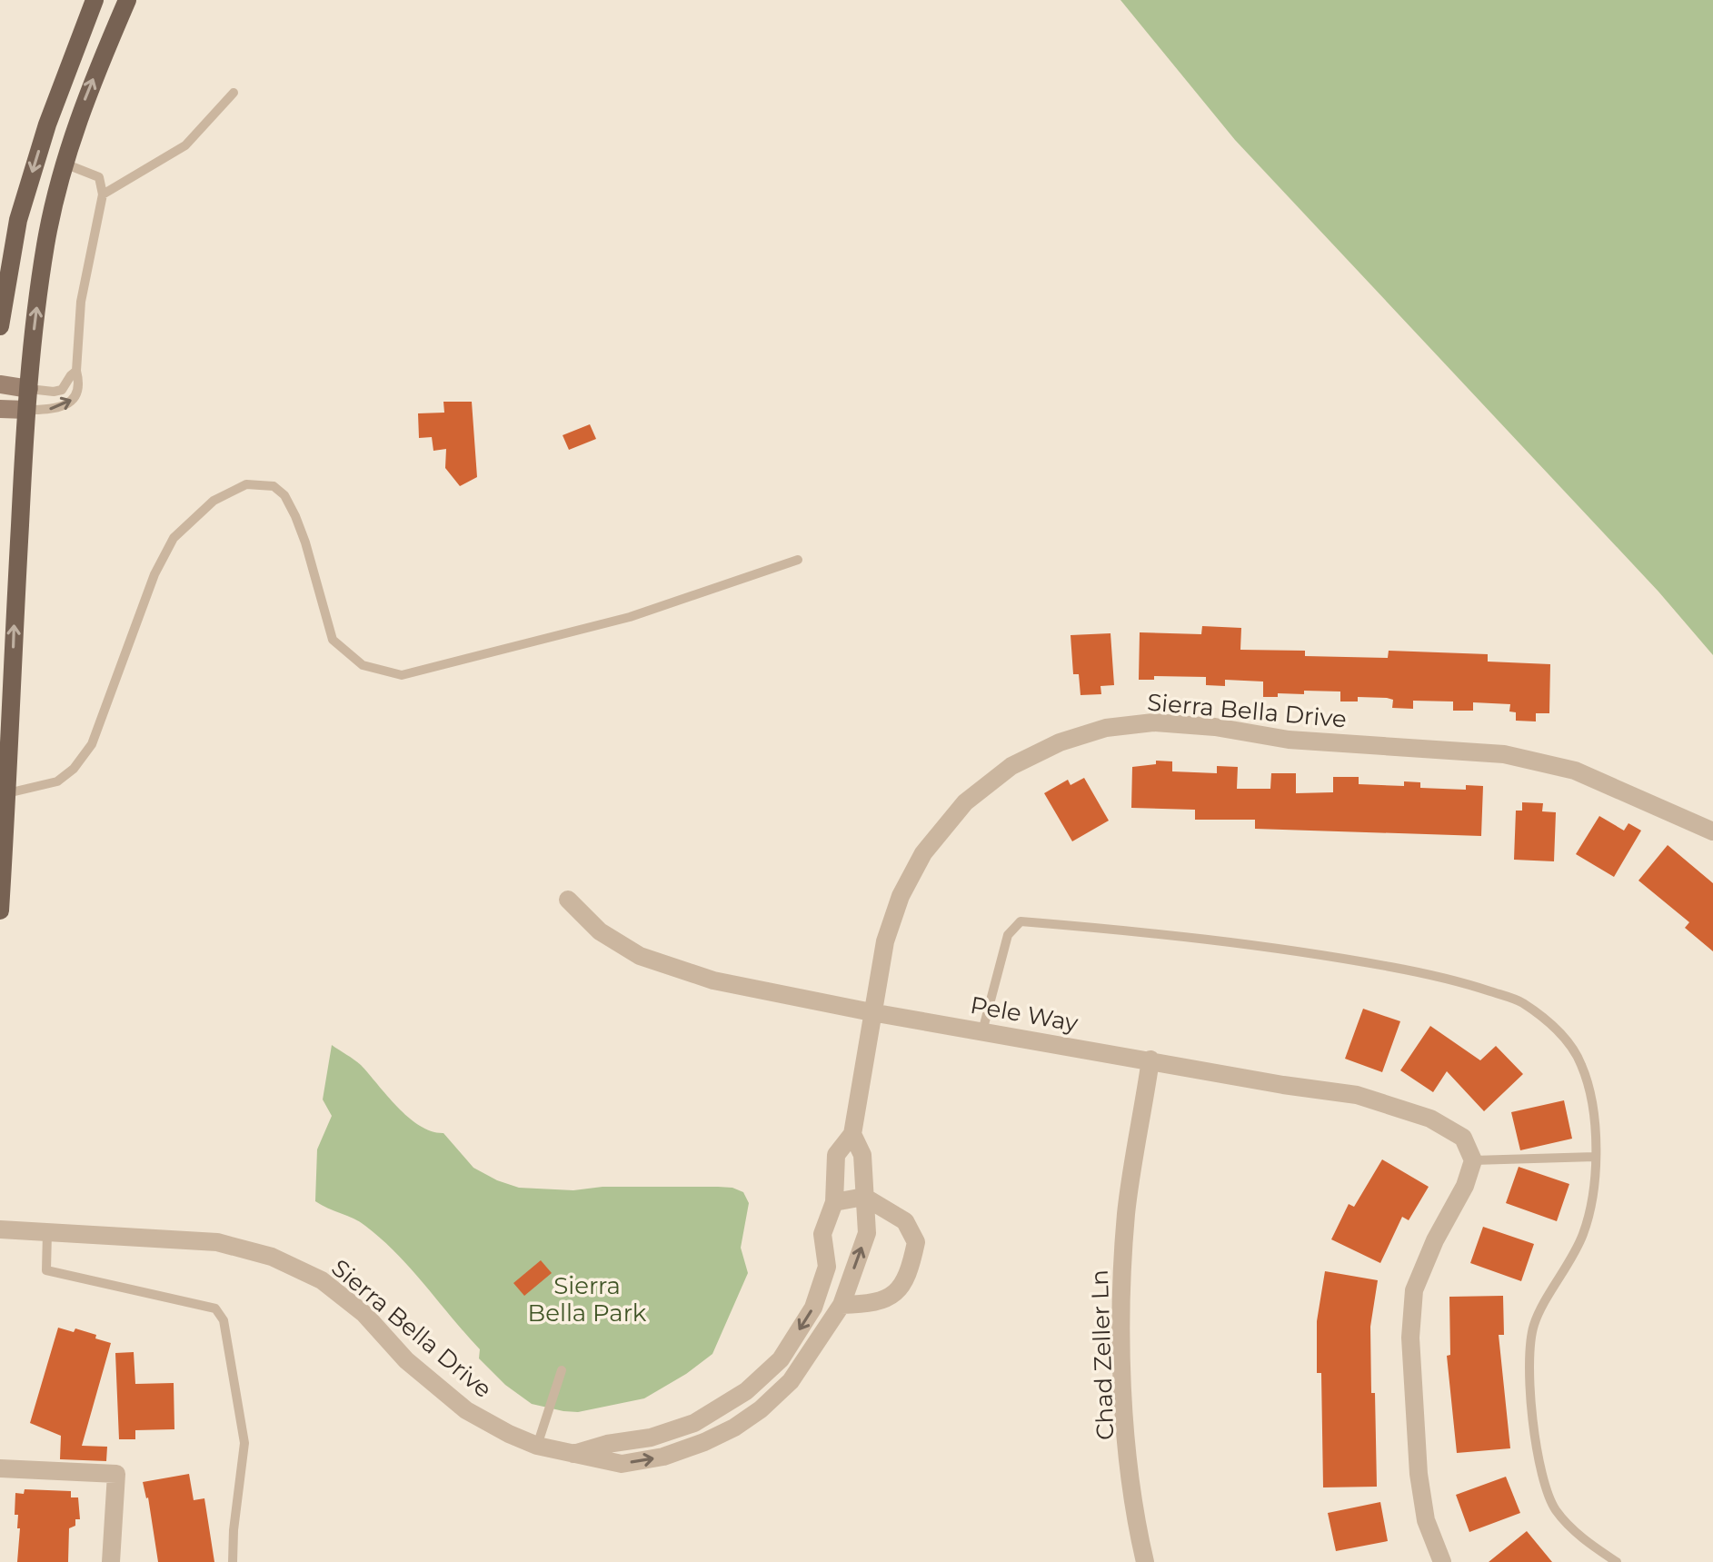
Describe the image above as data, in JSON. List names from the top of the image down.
{
  "streets": {
    "street": ["Sierra Bella Drive", "Pele Way", "Chad Zeller Ln"]
  },
  "crossings": [
    ["Sierra Bella Drive", "Pele Way"],
    ["Pele Way", "Chad Zeller Ln"]
  ],
  "parks": ["Sierra Bella Park"]
}
